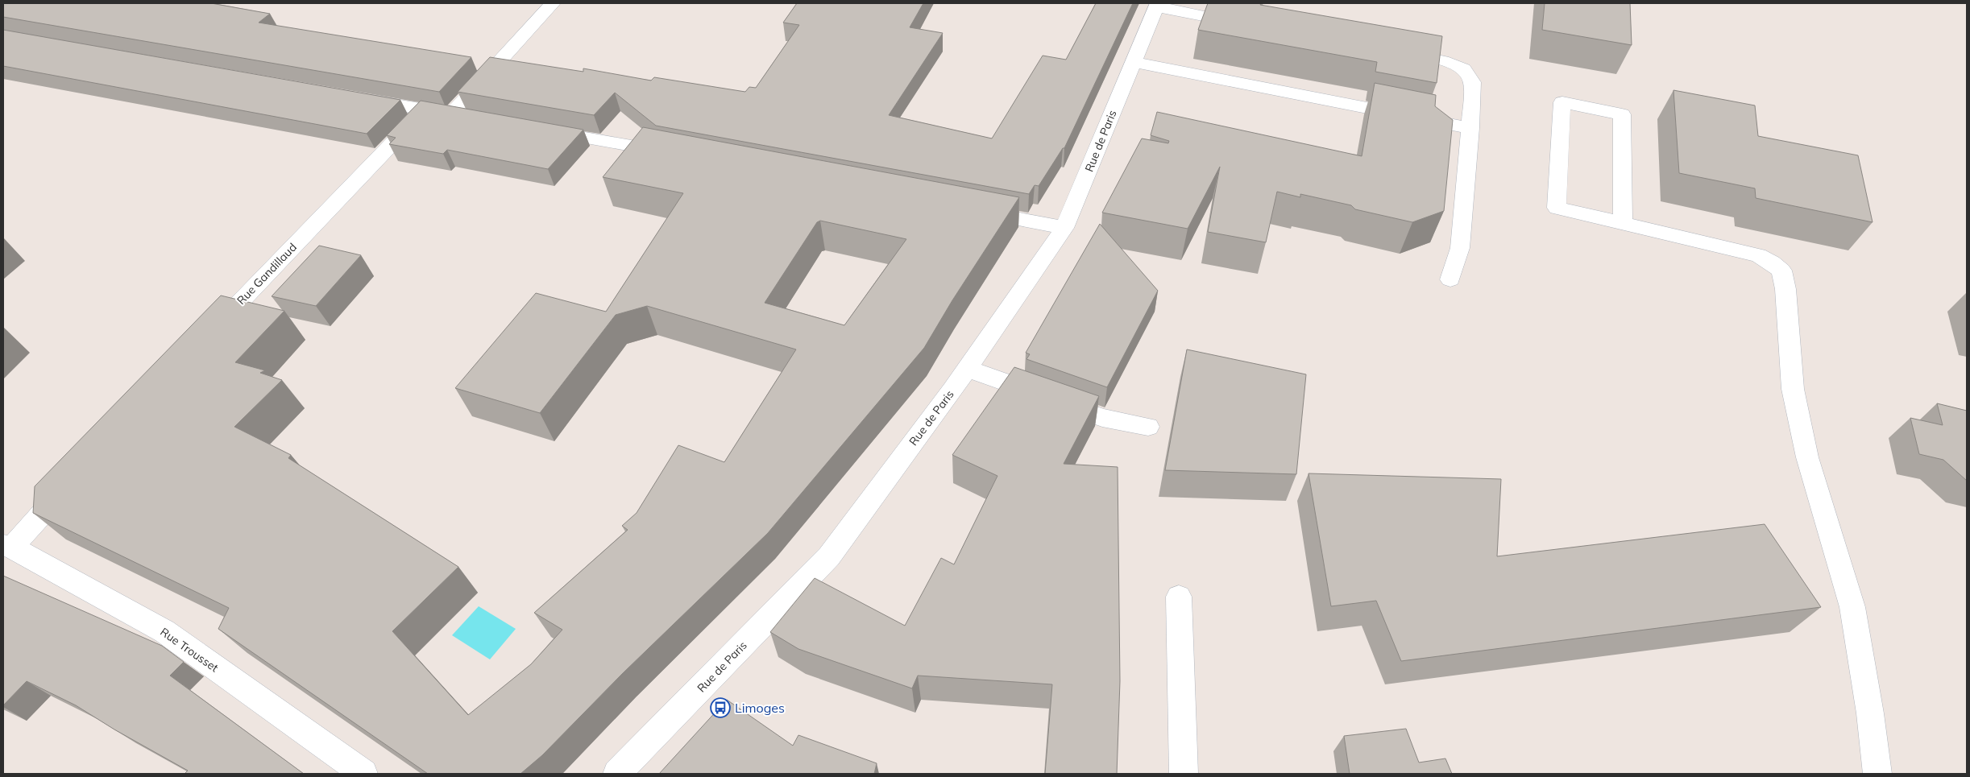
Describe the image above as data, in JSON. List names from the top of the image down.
{
  "streets": {
    "street": ["Rue de Paris", "Rue Gandillaud", "Rue Trousset"]
  },
  "places": {
    "bus stop": ["Limoges"]
  }
}
